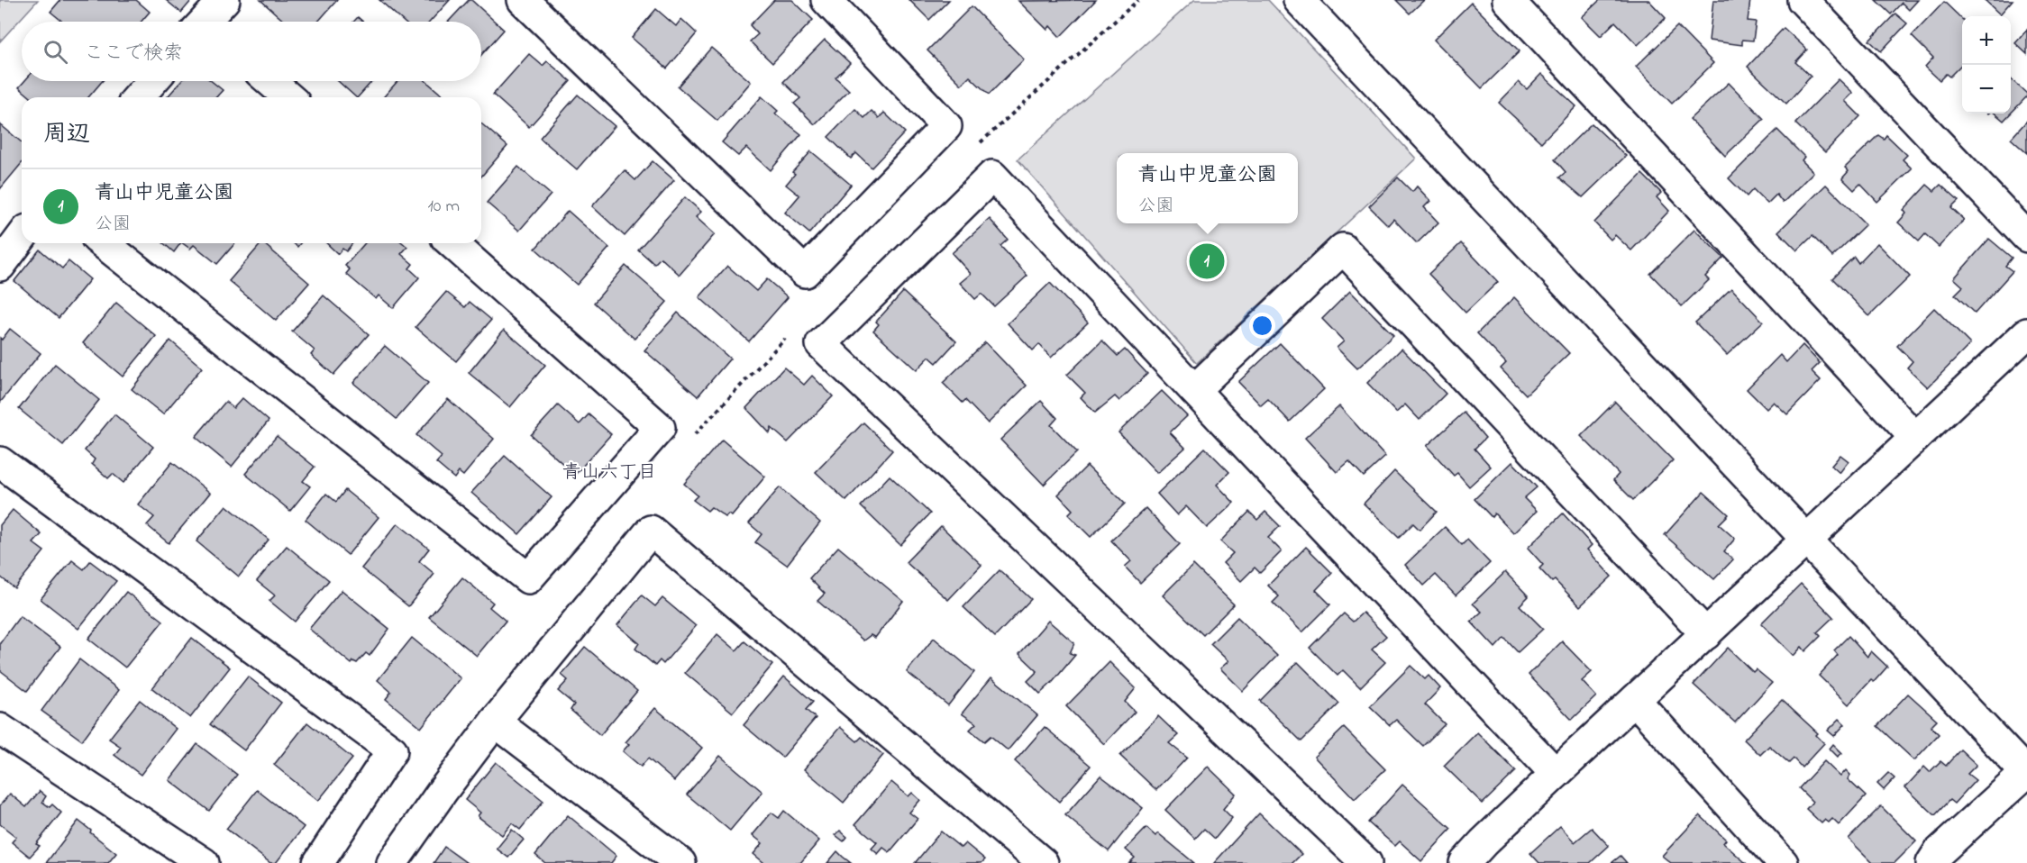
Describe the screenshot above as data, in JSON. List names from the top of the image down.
{
  "districts": ["青山六丁目"],
  "page": {
    "map_buttons": ["+", "−"],
    "search": "ここで検索",
    "heading": "周辺",
    "popup": ["青山中児童公園", "公園"],
    "list": [
      {
        "mark": "1",
        "name": "青山中児童公園",
        "note": "公園",
        "value": "10 m"
      }
    ],
    "pins": "1"
  }
}
